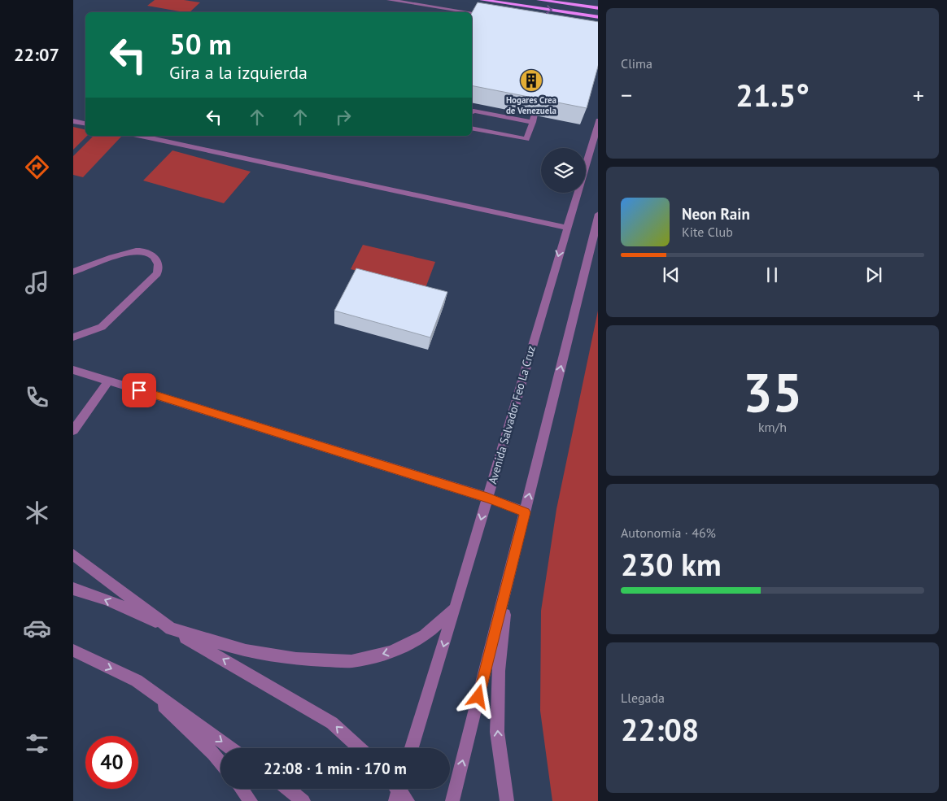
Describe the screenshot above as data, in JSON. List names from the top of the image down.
{
  "streets": {
    "street": ["Avenida Salvador Feo La Cruz"]
  },
  "places": {
    "building": ["Hogares Crea de Venezuela"]
  },
  "page": {
    "tabs": "22:07",
    "tile": [
      "Clima",
      ["35", "km/h"],
      ["Autonomía · 46%", "230 km"],
      ["Llegada", "22:08"]
    ],
    "turn": ["50 m", "Gira a la izquierda"],
    "heat": ["−", "21.5°", "+"],
    "song": ["Neon Rain", "Kite Club"],
    "limit": "40",
    "trip": "22:08 · 1 min · 170 m"
  }
}
